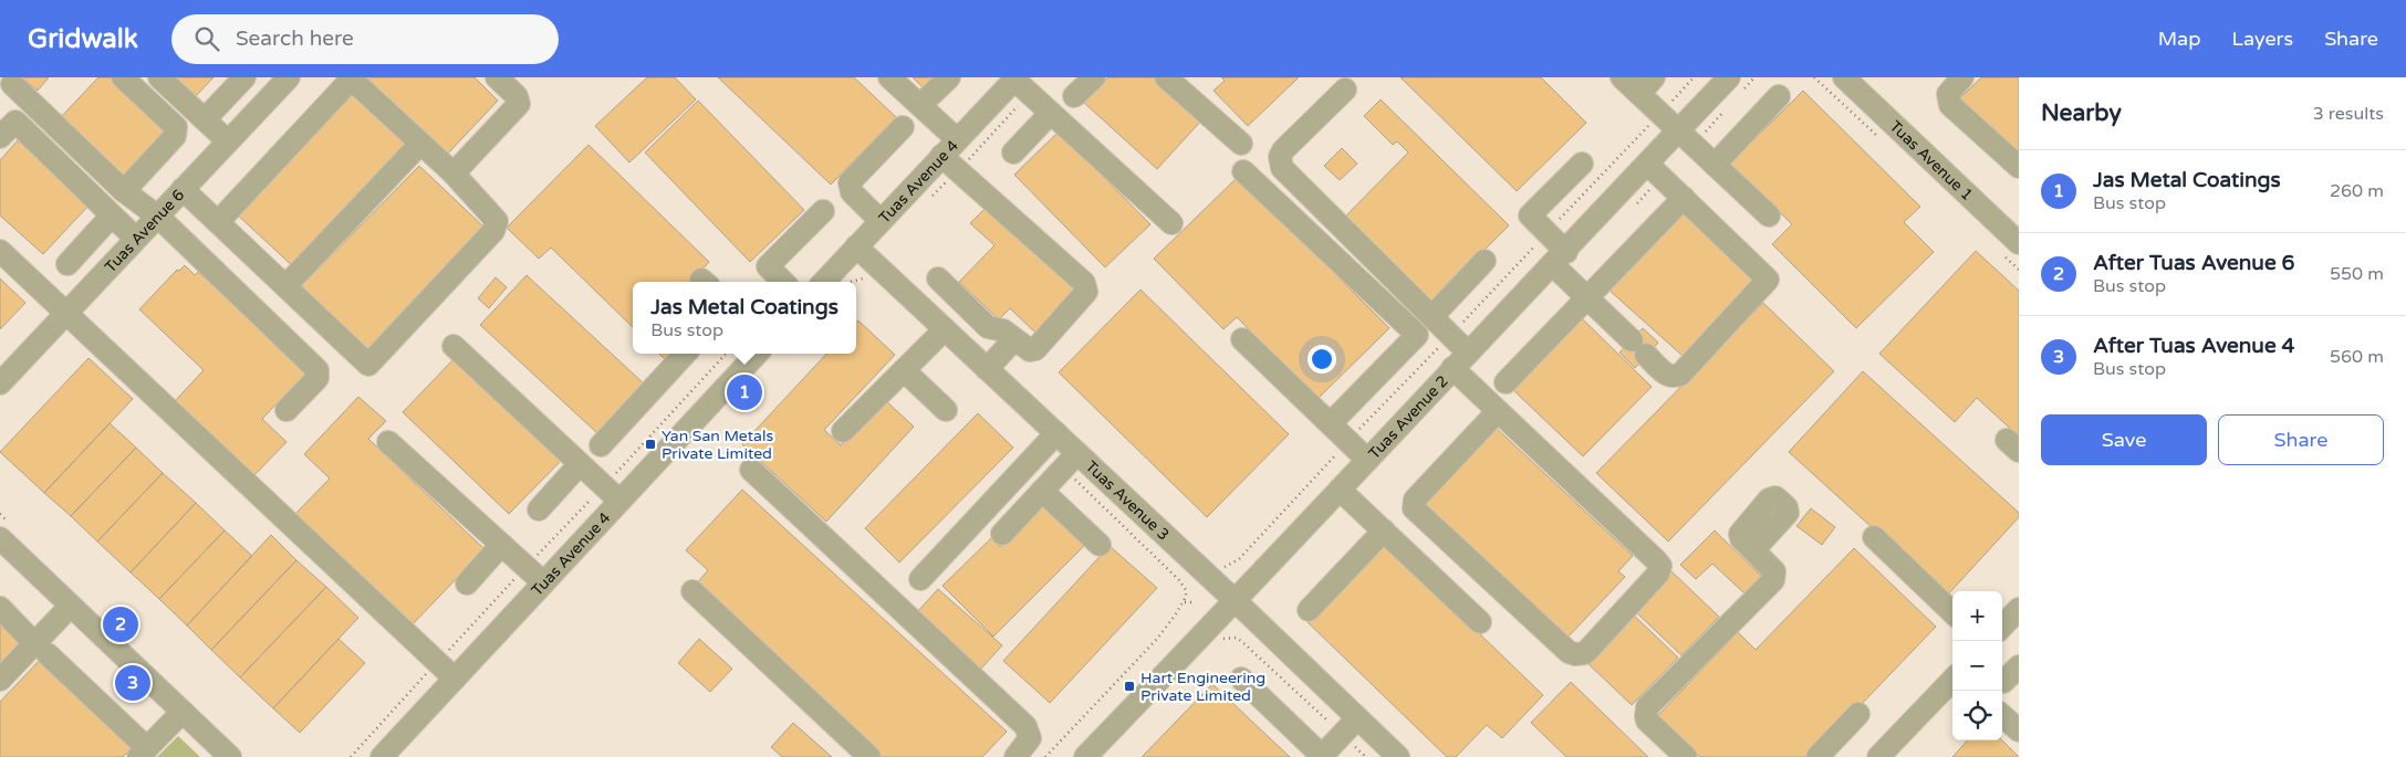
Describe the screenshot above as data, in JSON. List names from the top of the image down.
{
  "streets": {
    "street": [
      "Tuas Avenue 1",
      "Tuas Avenue 4",
      "Tuas Avenue 6",
      "Tuas Avenue 2",
      "Tuas Avenue 3"
    ]
  },
  "crossings": [
    ["Tuas Avenue 4", "Tuas Avenue 3"],
    ["Tuas Avenue 2", "Tuas Avenue 3"]
  ],
  "places": {
    "transit": ["Yan San Metals Private Limited", "Hart Engineering Private Limited"]
  },
  "page": {
    "header": "Gridwalk",
    "search": "Search here",
    "nav": ["Map", "Layers", "Share"],
    "heading": ["Nearby", "3 results"],
    "list": [
      {
        "mark": "1",
        "name": "Jas Metal Coatings",
        "note": "Bus stop",
        "value": "260 m"
      },
      {
        "mark": "2",
        "name": "After Tuas Avenue 6",
        "note": "Bus stop",
        "value": "550 m"
      },
      {
        "mark": "3",
        "name": "After Tuas Avenue 4",
        "note": "Bus stop",
        "value": "560 m"
      }
    ],
    "popup": ["Jas Metal Coatings", "Bus stop"],
    "pins": ["1", "2", "3"],
    "buttons": ["Save", "Share"],
    "map_buttons": ["+", "−"]
  }
}
